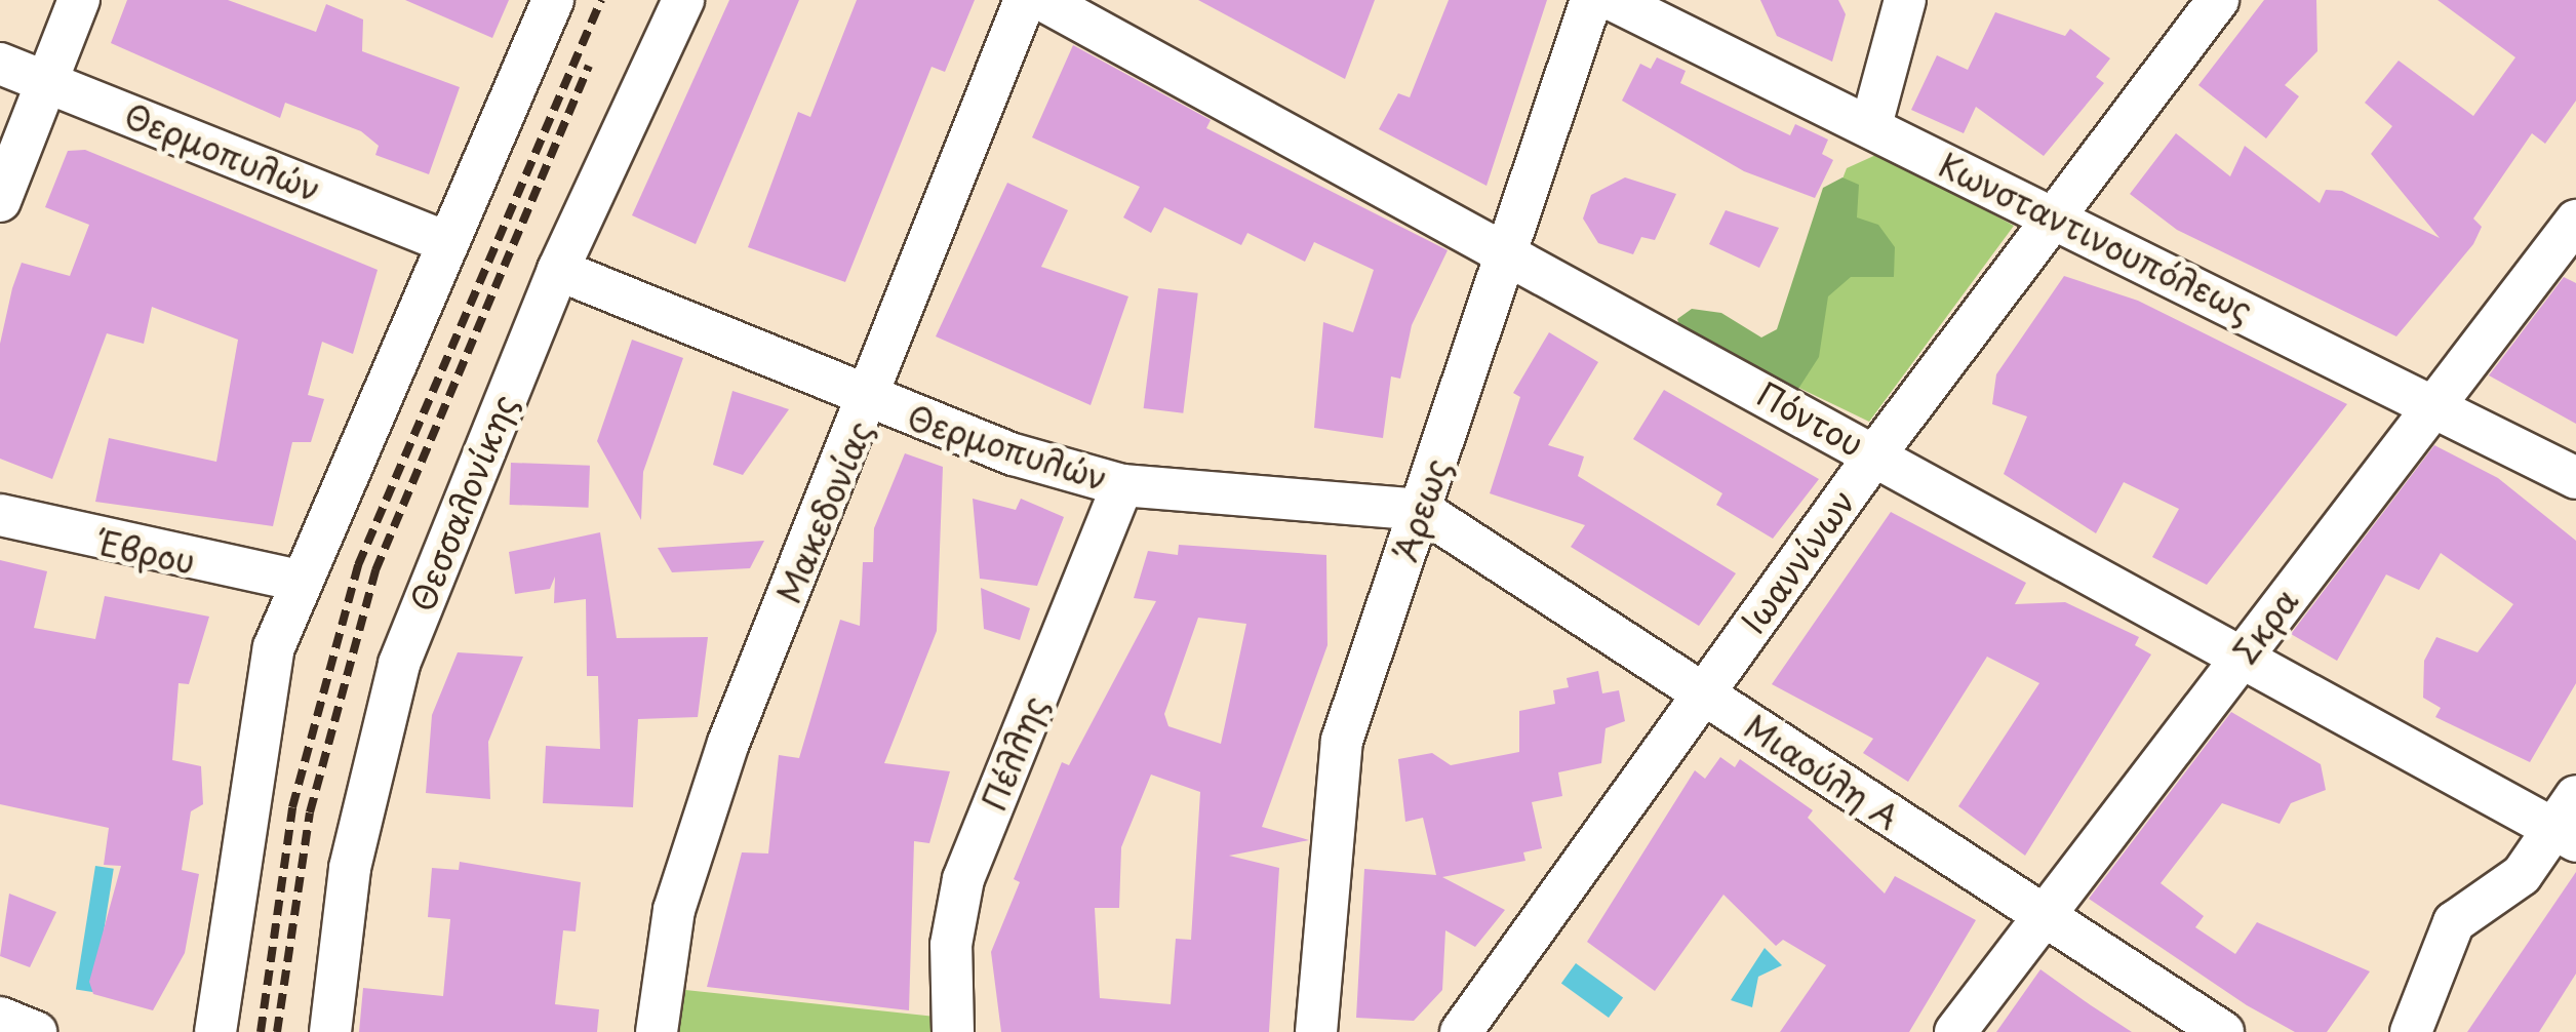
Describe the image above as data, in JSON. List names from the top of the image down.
{
  "streets": {
    "street": [
      "Θερμοπυλών",
      "Κωνσταντινουπόλεως",
      "Πόντου",
      "Θεσσαλονίκης",
      "Άρεως",
      "Μακεδονίας",
      "Έβρου",
      "Ιωαννίνων",
      "Σκρα",
      "Πέλλης",
      "Μιαούλη Α"
    ]
  },
  "crossings": [
    ["Θερμοπυλών", "Θεσσαλονίκης"],
    ["Θερμοπυλών", "Άρεως"],
    ["Θερμοπυλών", "Μακεδονίας"],
    ["Θερμοπυλών", "Πέλλης"],
    ["Θερμοπυλών", "Μιαούλη Α"],
    ["Κωνσταντινουπόλεως", "Ιωαννίνων"],
    ["Κωνσταντινουπόλεως", "Σκρα"],
    ["Πόντου", "Άρεως"],
    ["Πόντου", "Ιωαννίνων"],
    ["Πόντου", "Σκρα"],
    ["Άρεως", "Μιαούλη Α"],
    ["Ιωαννίνων", "Μιαούλη Α"],
    ["Σκρα", "Μιαούλη Α"]
  ]
}
